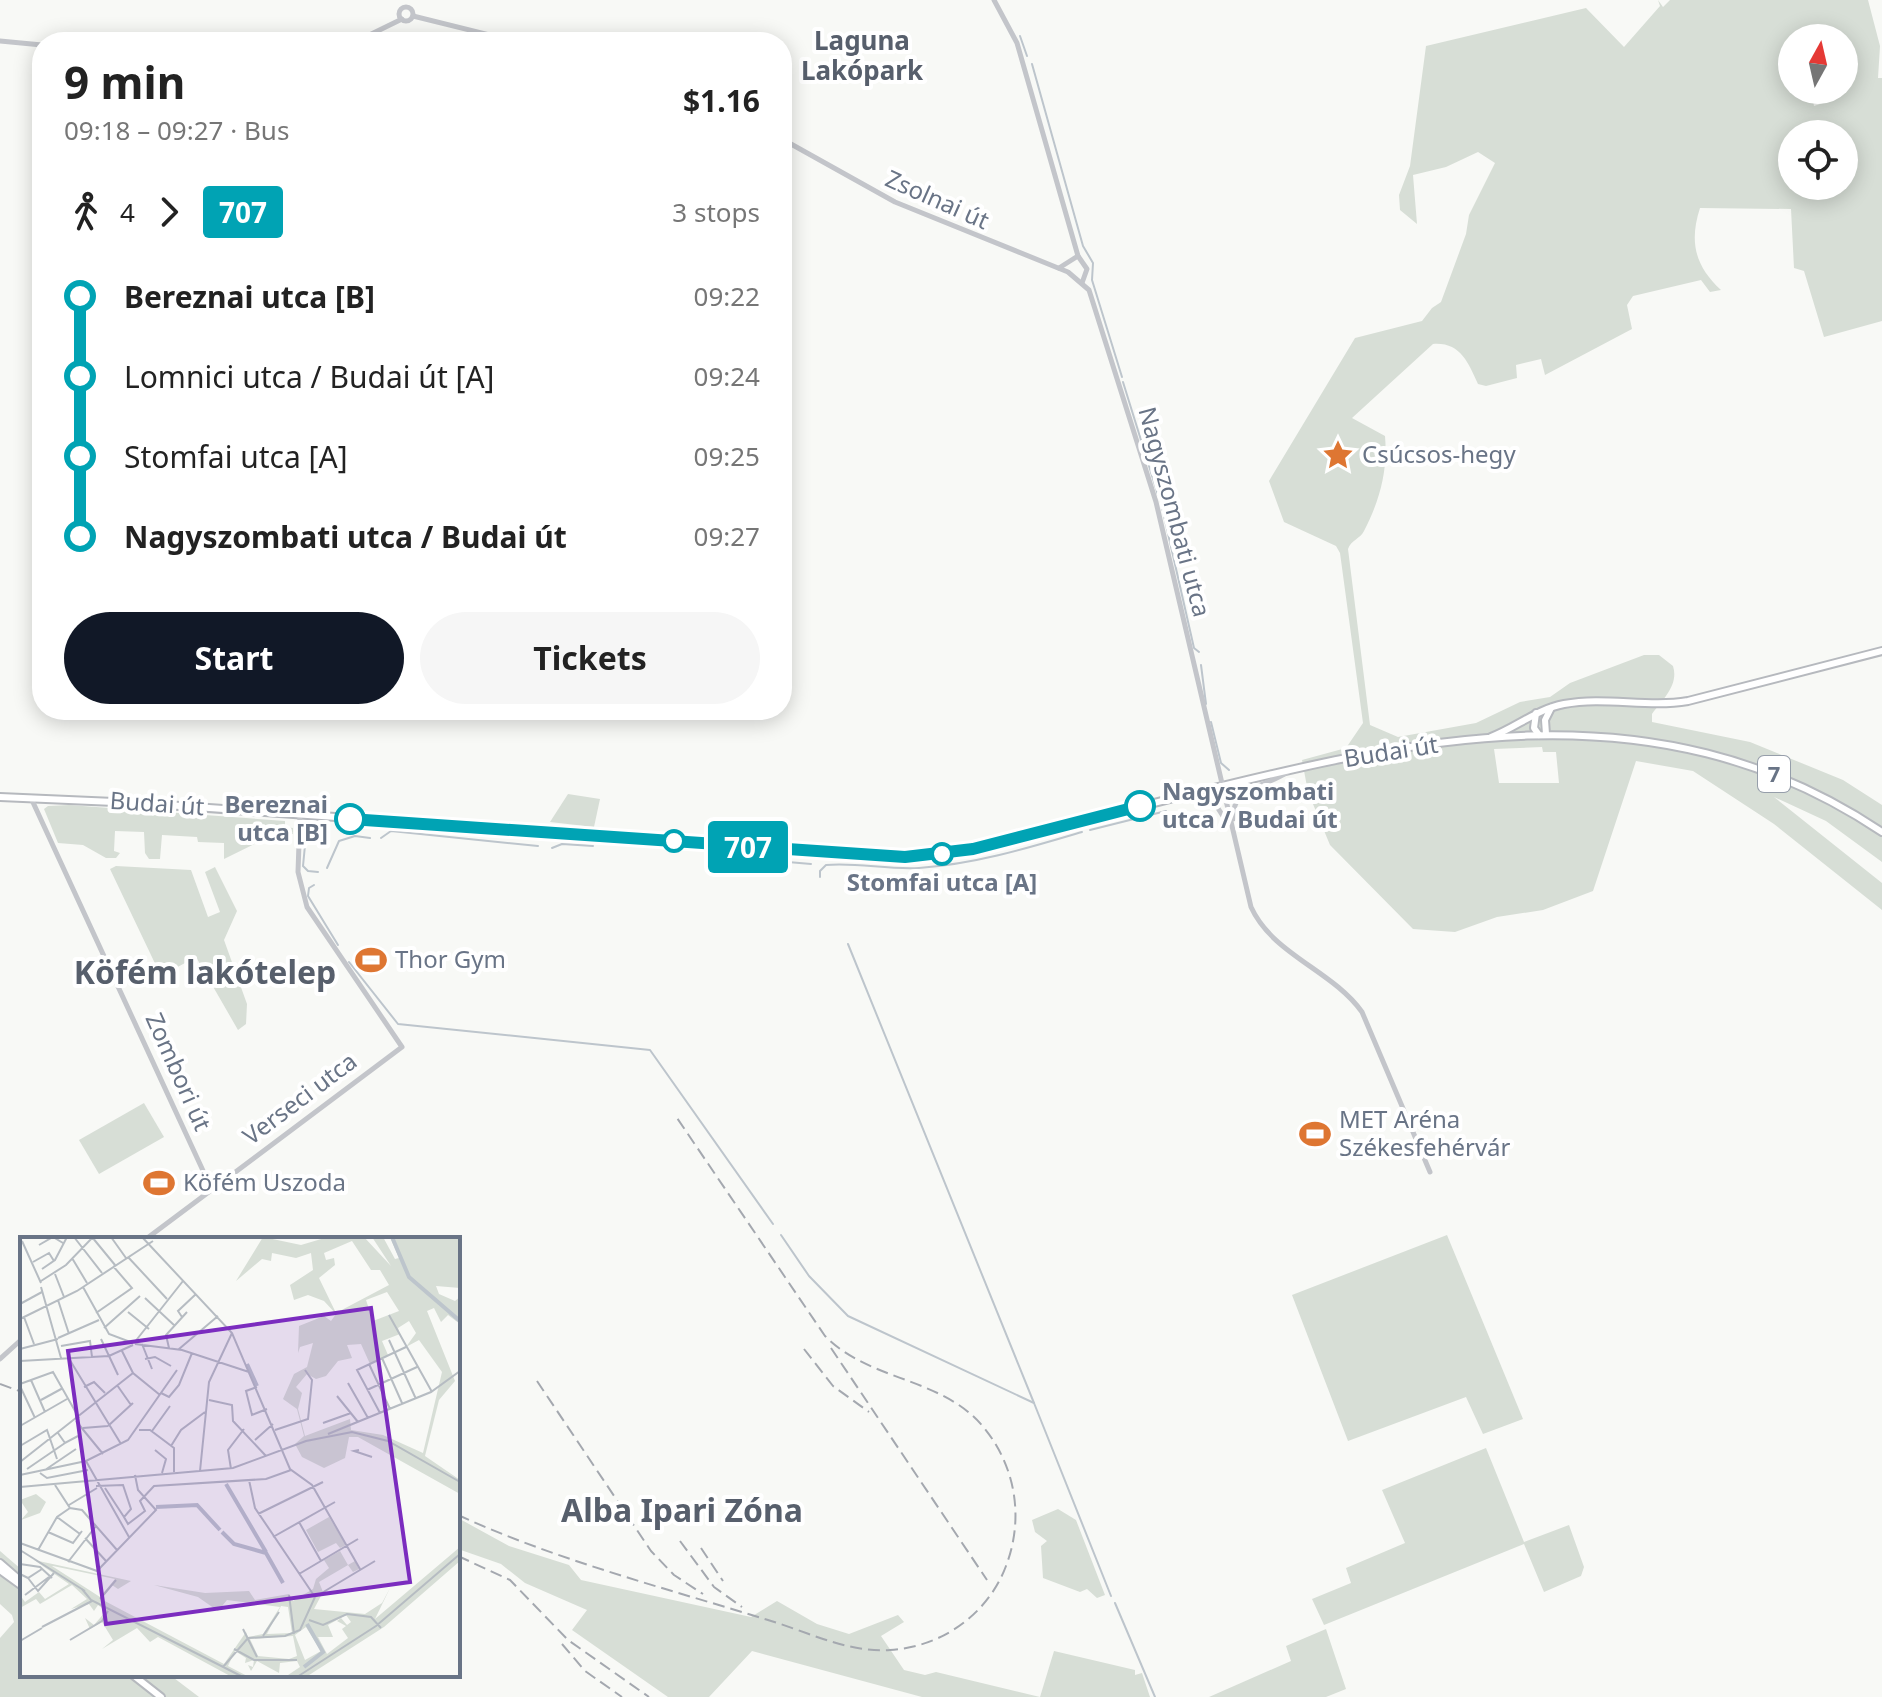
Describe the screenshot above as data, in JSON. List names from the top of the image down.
{
  "streets": {
    "main road": ["Budai út", "7"],
    "street": [
      "Zsolnai út",
      "Nagyszombati utca",
      "Zombori út",
      "Verseci utca"
    ]
  },
  "crossings": [
    ["Zsolnai út", "Nagyszombati utca"],
    ["Nagyszombati utca", "Budai út"],
    ["Budai út", "7"],
    ["Budai út", "Zombori út"],
    ["Budai út", "Verseci utca"],
    ["Zombori út", "Verseci utca"]
  ],
  "districts": ["Laguna Lakópark", "Köfém lakótelep", "Alba Ipari Zóna"],
  "places": {
    "place": ["Csúcsos-hegy"],
    "other": ["Nagyszombati utca / Budai út", "Bereznai utca [B]", "Stomfai utca [A]"],
    "sports": ["Thor Gym", "MET Aréna Székesfehérvár", "Köfém Uszoda"]
  },
  "lines": ["bus line 707"],
  "north": "top",
  "page": {
    "on_map": "707",
    "heading": ["9 min", "09:18 – 09:27 · Bus", "$1.16"],
    "legs": ["4", "707", "3 stops"],
    "list": [
      {
        "name": "Bereznai utca [B]",
        "value": "09:22"
      },
      {
        "name": "Lomnici utca / Budai út [A]",
        "value": "09:24"
      },
      {
        "name": "Stomfai utca [A]",
        "value": "09:25"
      },
      {
        "name": "Nagyszombati utca / Budai út",
        "value": "09:27"
      }
    ],
    "buttons": ["Start", "Tickets"]
  }
}
